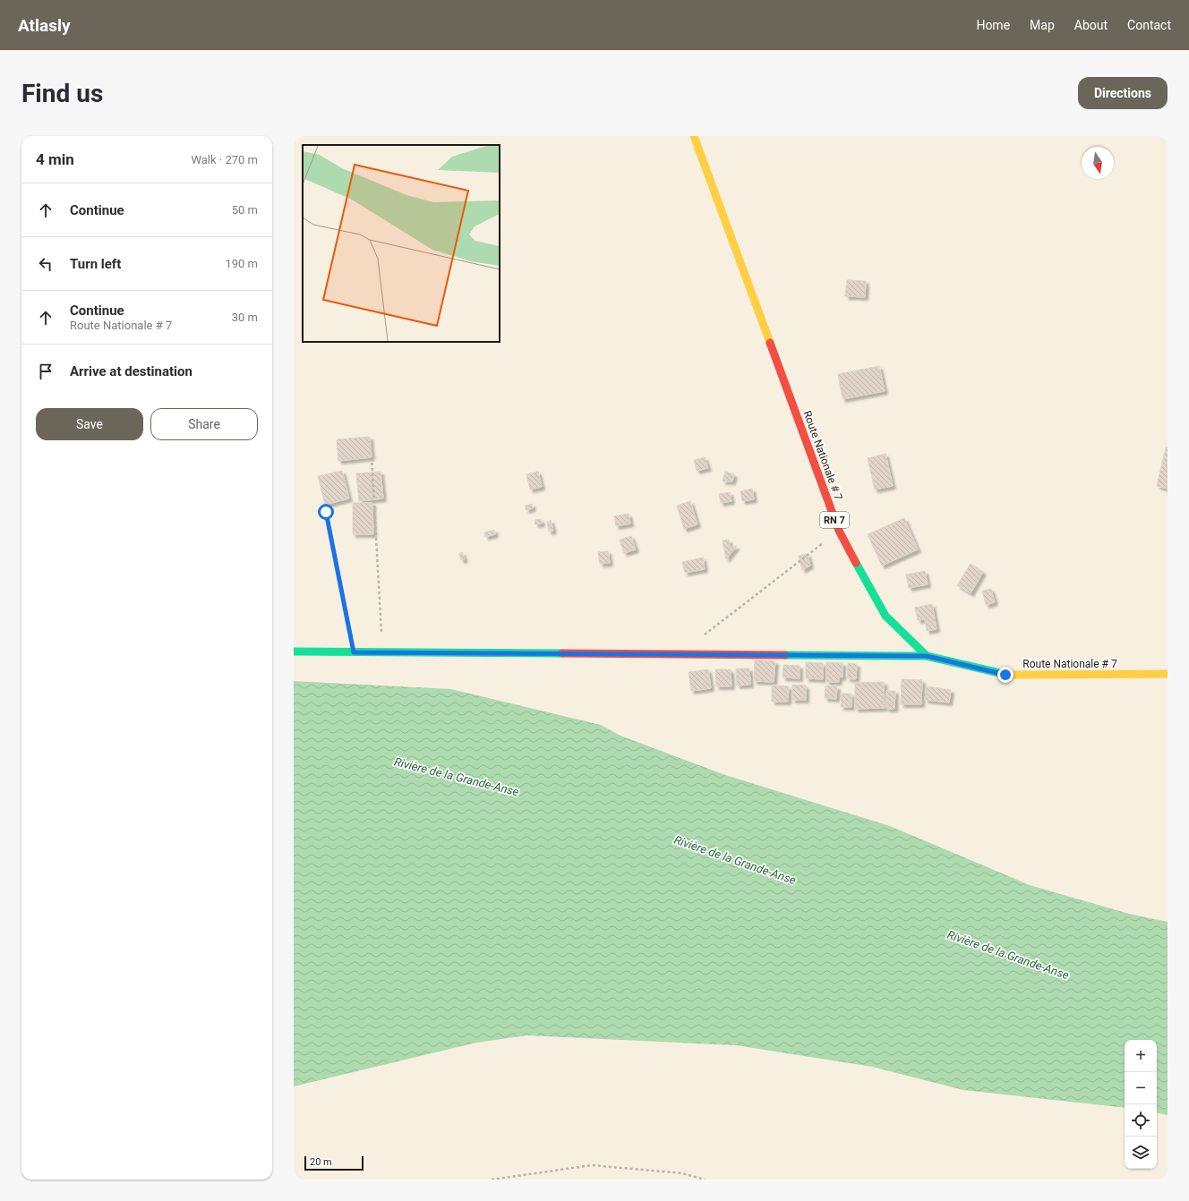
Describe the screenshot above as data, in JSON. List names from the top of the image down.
{
  "streets": {
    "main road": ["Route Nationale # 7", "RN 7"]
  },
  "water": ["Rivière de la Grande-Anse"],
  "scale_bar": "20 m",
  "north": "bottom",
  "page": {
    "header": "Atlasly",
    "nav": [
      "Home",
      "Map",
      "About",
      "Contact"
    ],
    "buttons": [
      "Directions",
      ["Save", "Share"]
    ],
    "title": "Find us",
    "heading": ["4 min", "Walk · 270 m"],
    "list": [
      ["Continue", "50 m"],
      ["Turn left", "190 m"],
      ["Continue", "Route Nationale # 7", "30 m"],
      "Arrive at destination"
    ],
    "map_buttons": ["+", "−"],
    "scale": "20 m"
  }
}
